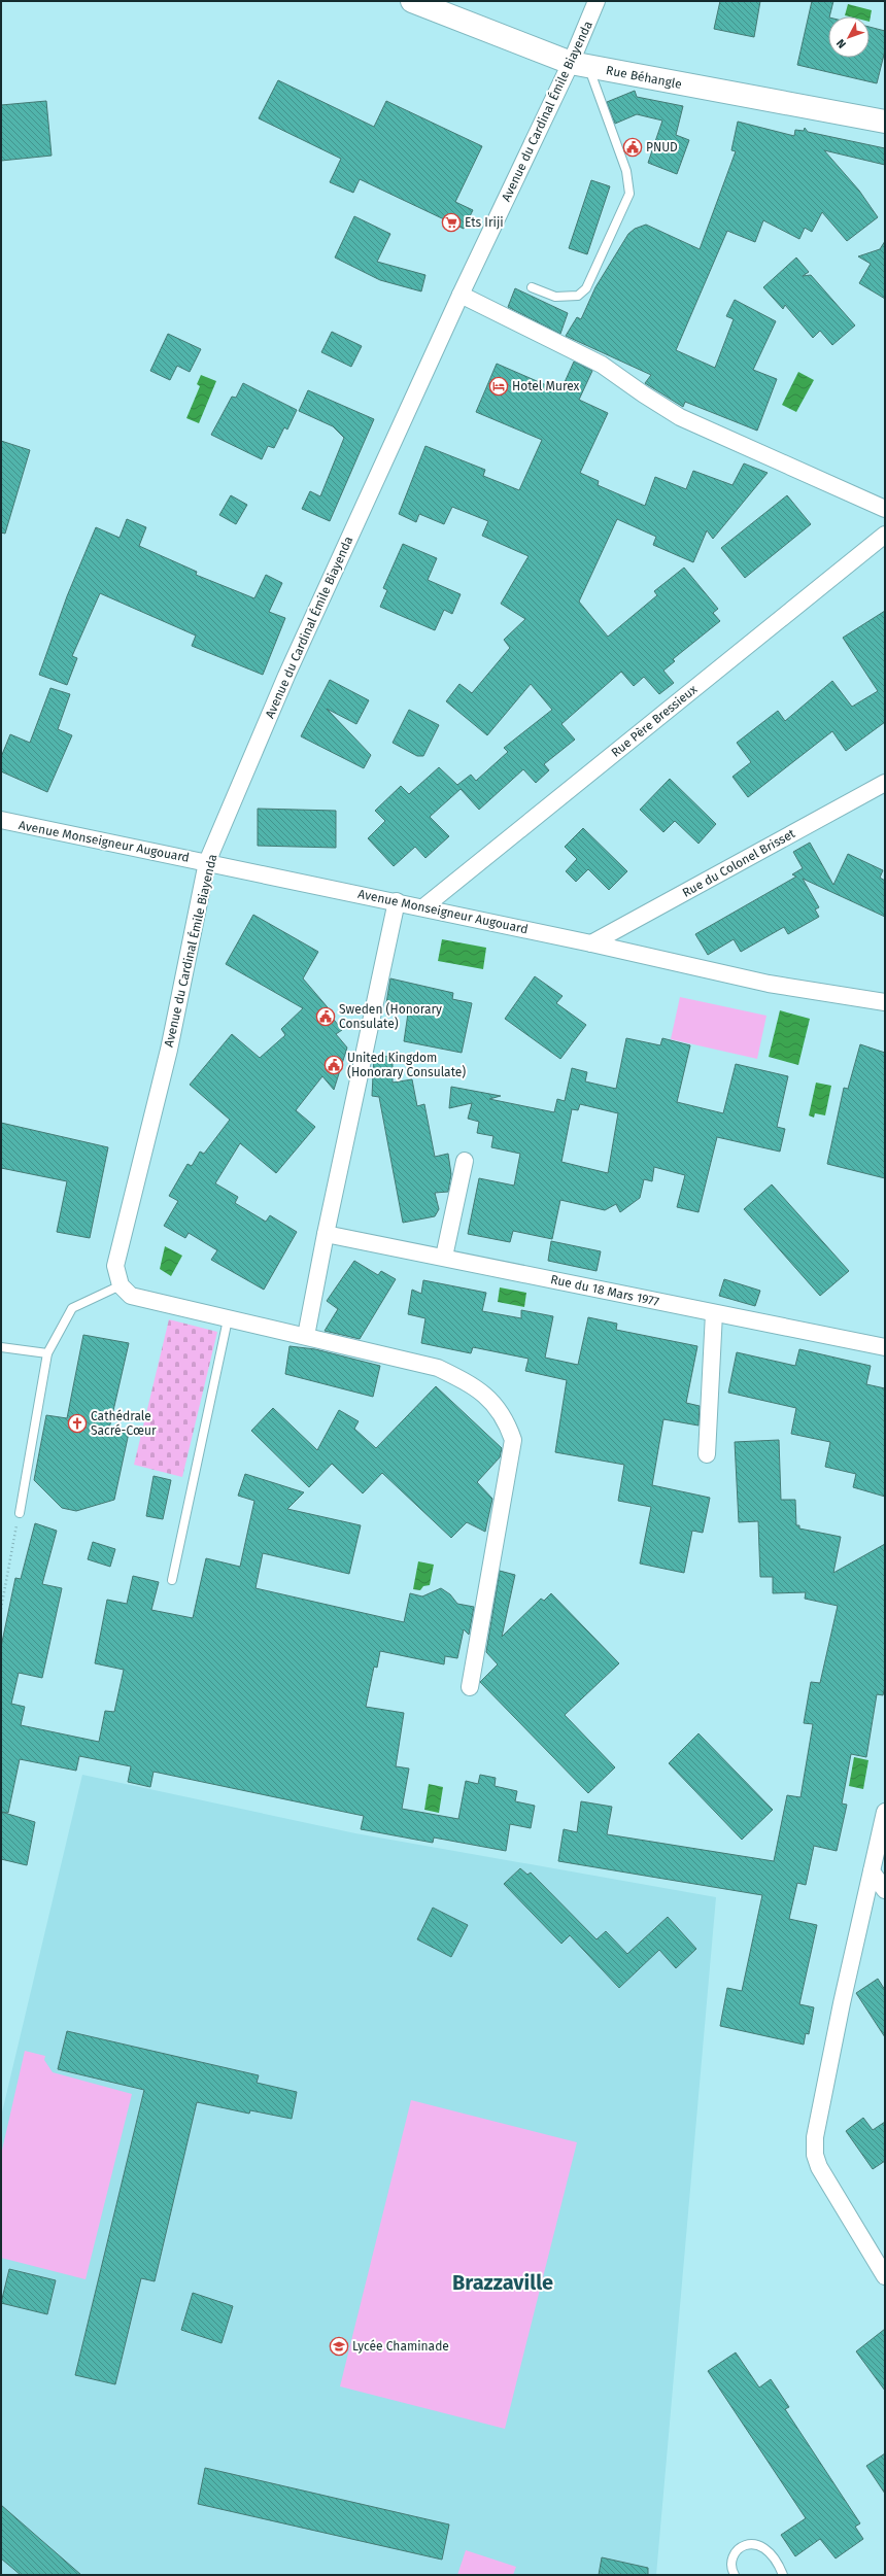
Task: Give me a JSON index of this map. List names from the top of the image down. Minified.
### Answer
{"streets":{"street":["Rue Béhangle","Avenue du Cardinal Émile Biayenda","Rue Père Bressieux","Avenue Monseigneur Augouard","Rue du Colonel Brisset","Rue du 18 Mars 1977"]},"crossings":[["Rue Béhangle","Avenue du Cardinal Émile Biayenda"],["Avenue du Cardinal Émile Biayenda","Avenue Monseigneur Augouard"],["Rue Père Bressieux","Avenue Monseigneur Augouard"],["Avenue Monseigneur Augouard","Rue du Colonel Brisset"]],"districts":["Brazzaville"],"places":{"public building":["PNUD","Sweden (Honorary Consulate)","United Kingdom (Honorary Consulate)"],"supermarket":["Ets Iriji"],"hotel":["Hotel Murex"],"church":["Cathédrale Sacré-Cœur"],"school or university":["Lycée Chaminade"]},"north":"bottom left"}
